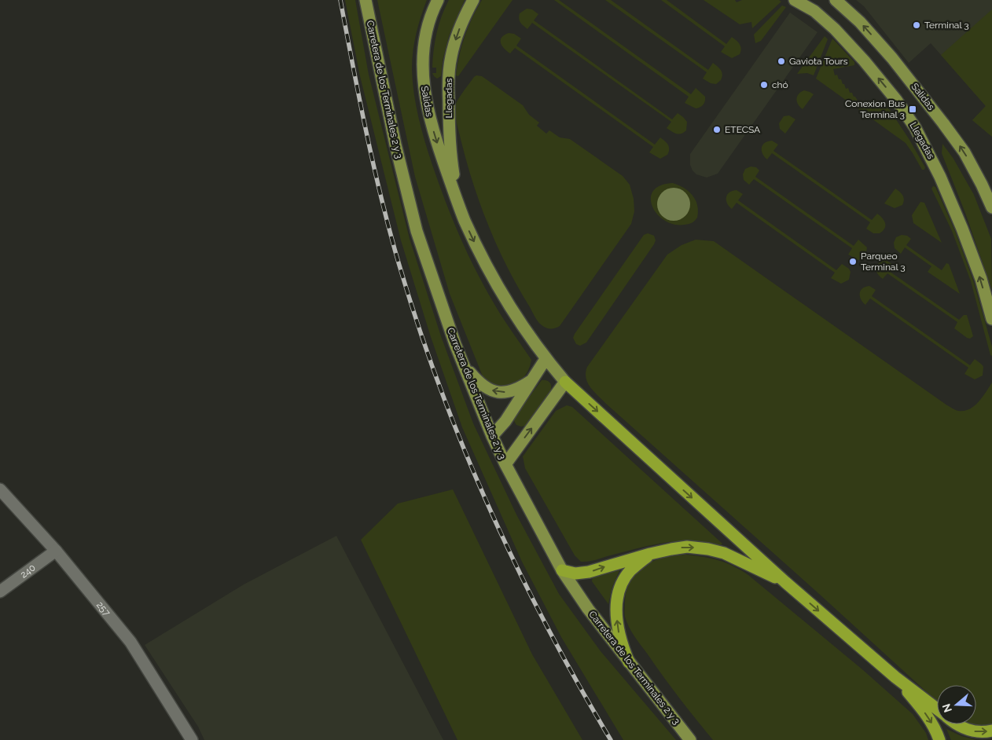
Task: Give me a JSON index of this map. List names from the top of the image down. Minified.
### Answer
{"streets":{"main road":["Carretera de los Terminales 2 y 3","Salidas","Llegadas"],"street":["240","257"]},"crossings":[["Salidas","Llegadas"],["240","257"]],"places":{"other":["Terminal 3","Gaviota Tours","chó","ETECSA","Parqueo Terminal 3"],"transit":["Conexion Bus Terminal 3"]},"north":"left"}
